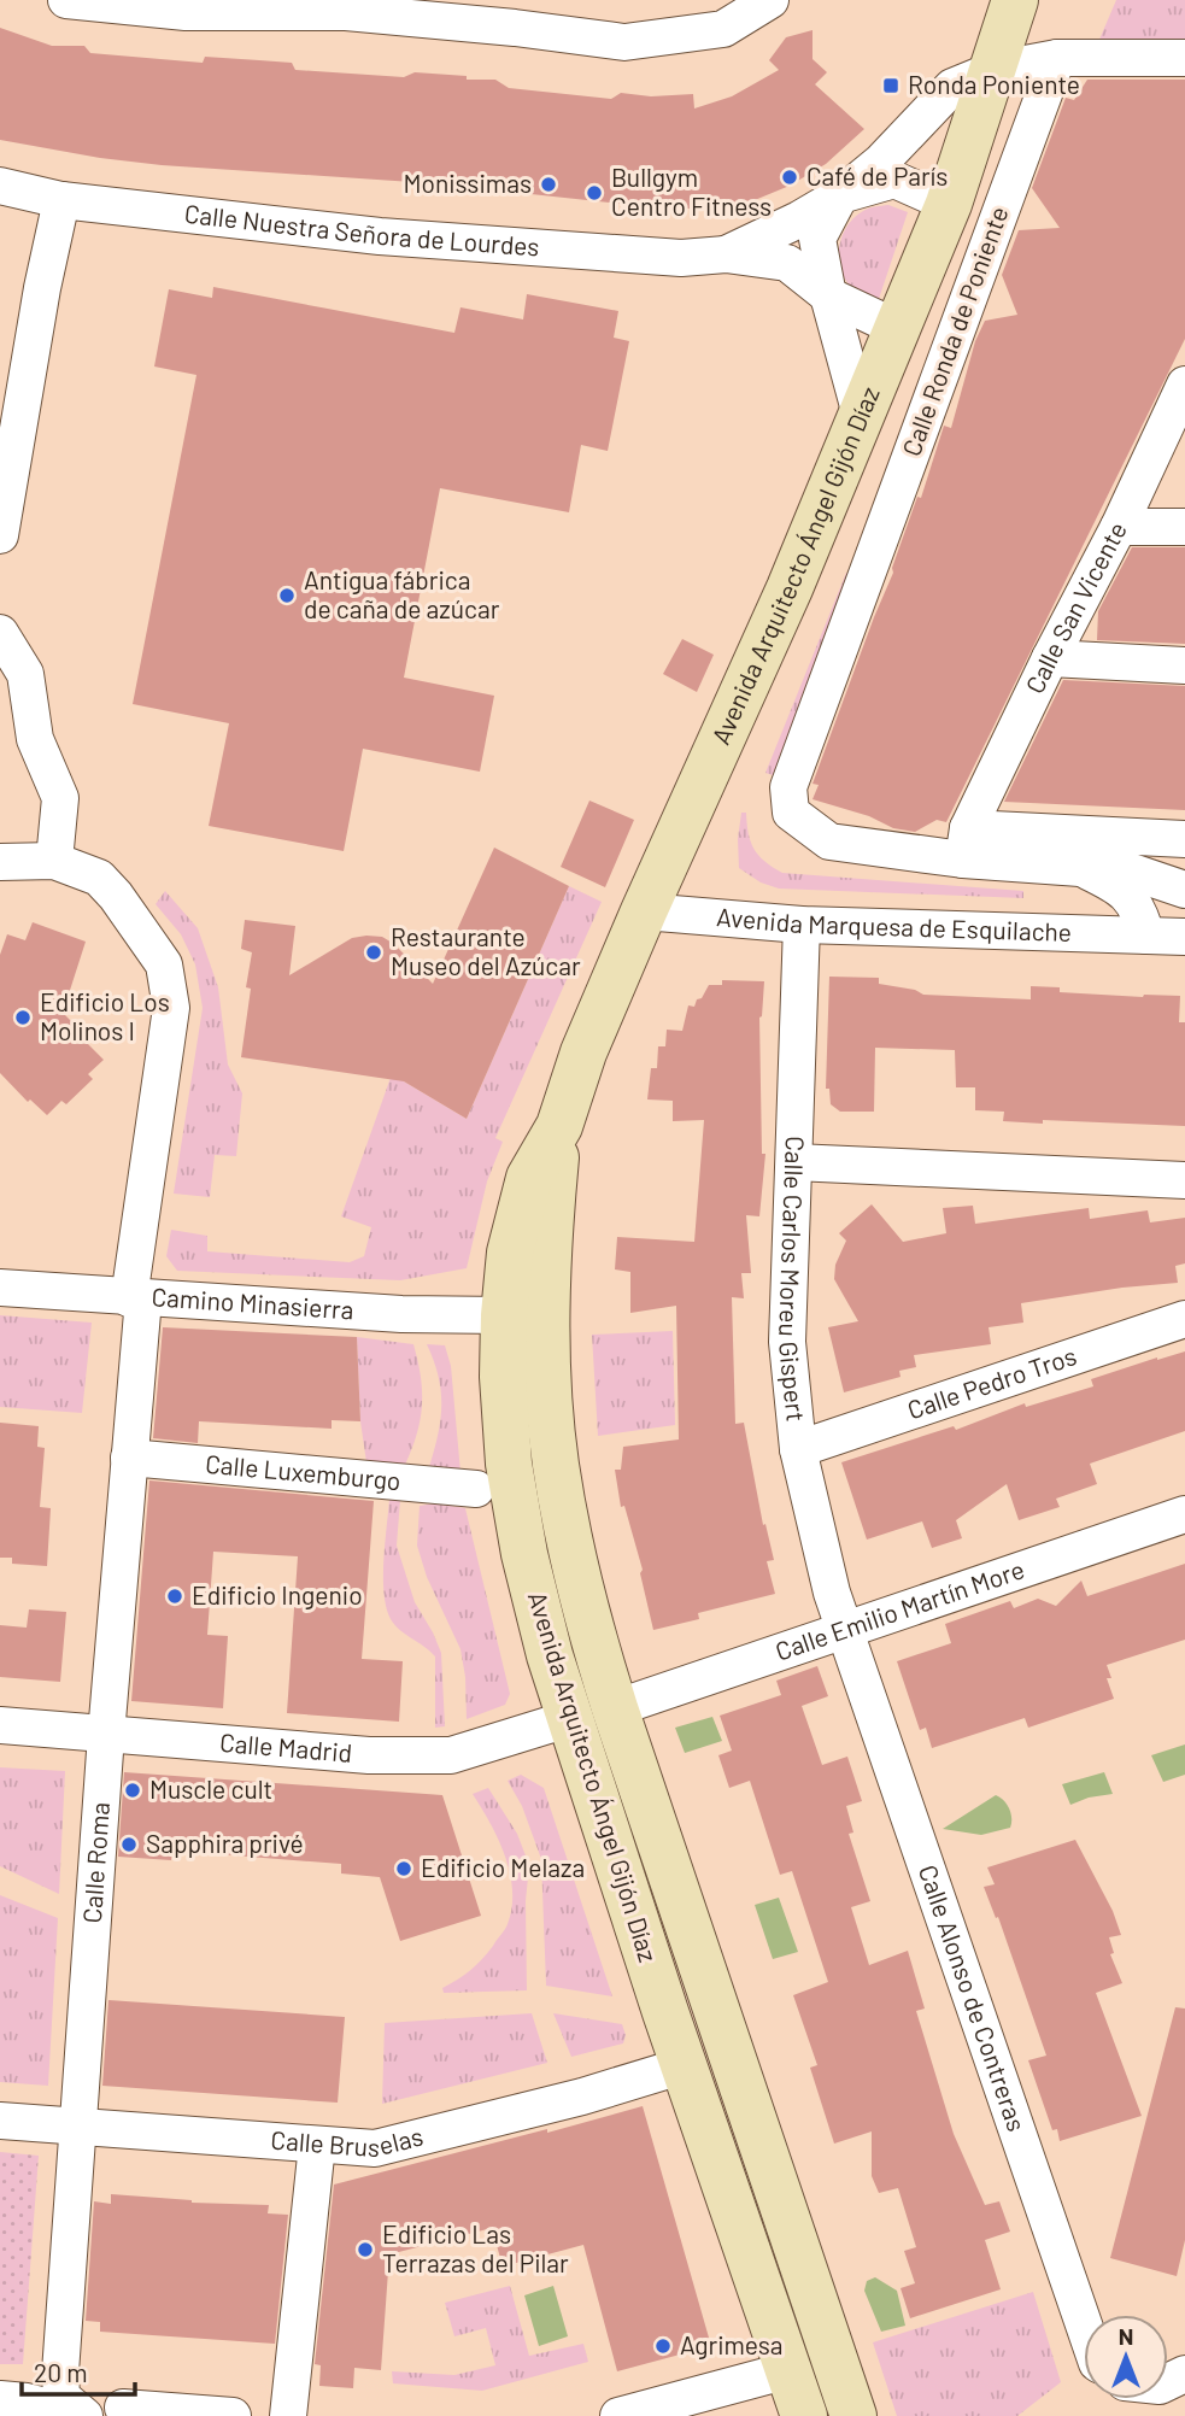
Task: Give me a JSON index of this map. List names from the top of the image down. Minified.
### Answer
{"streets":{"main road":["Avenida Arquitecto Ángel Gijón Díaz"],"street":["Calle Nuestra Señora de Lourdes","Calle Ronda de Poniente","Calle San Vicente","Avenida Marquesa de Esquilache","Calle Carlos Moreu Gispert","Camino Minasierra","Calle Pedro Tros","Calle Luxemburgo","Calle Emilio Martín More","Calle Madrid","Calle Roma","Calle Alonso de Contreras","Calle Bruselas"]},"crossings":[["Calle Nuestra Señora de Lourdes","Calle Ronda de Poniente"],["Calle Nuestra Señora de Lourdes","Avenida Arquitecto Ángel Gijón Díaz"],["Calle Ronda de Poniente","Calle San Vicente"],["Avenida Arquitecto Ángel Gijón Díaz","Avenida Marquesa de Esquilache"],["Avenida Arquitecto Ángel Gijón Díaz","Camino Minasierra"],["Avenida Arquitecto Ángel Gijón Díaz","Calle Emilio Martín More"],["Avenida Arquitecto Ángel Gijón Díaz","Calle Madrid"],["Avenida Arquitecto Ángel Gijón Díaz","Calle Bruselas"],["Avenida Marquesa de Esquilache","Calle Carlos Moreu Gispert"],["Calle Carlos Moreu Gispert","Calle Pedro Tros"],["Calle Carlos Moreu Gispert","Calle Emilio Martín More"],["Calle Carlos Moreu Gispert","Calle Alonso de Contreras"],["Camino Minasierra","Calle Roma"],["Calle Luxemburgo","Calle Roma"],["Calle Emilio Martín More","Calle Alonso de Contreras"],["Calle Madrid","Calle Roma"],["Calle Roma","Calle Bruselas"]],"places":{"transit":["Ronda Poniente"],"other":["Café de París","Monissimas","Bullgym Centro Fitness","Antigua fábrica de caña de azúcar","Restaurante Museo del Azúcar","Edificio Los Molinos I","Edificio Ingenio","Muscle cult","Sapphira privé","Edificio Melaza","Edificio Las Terrazas del Pilar","Agrimesa"]},"scale_bar":"20 m","north":"top"}
